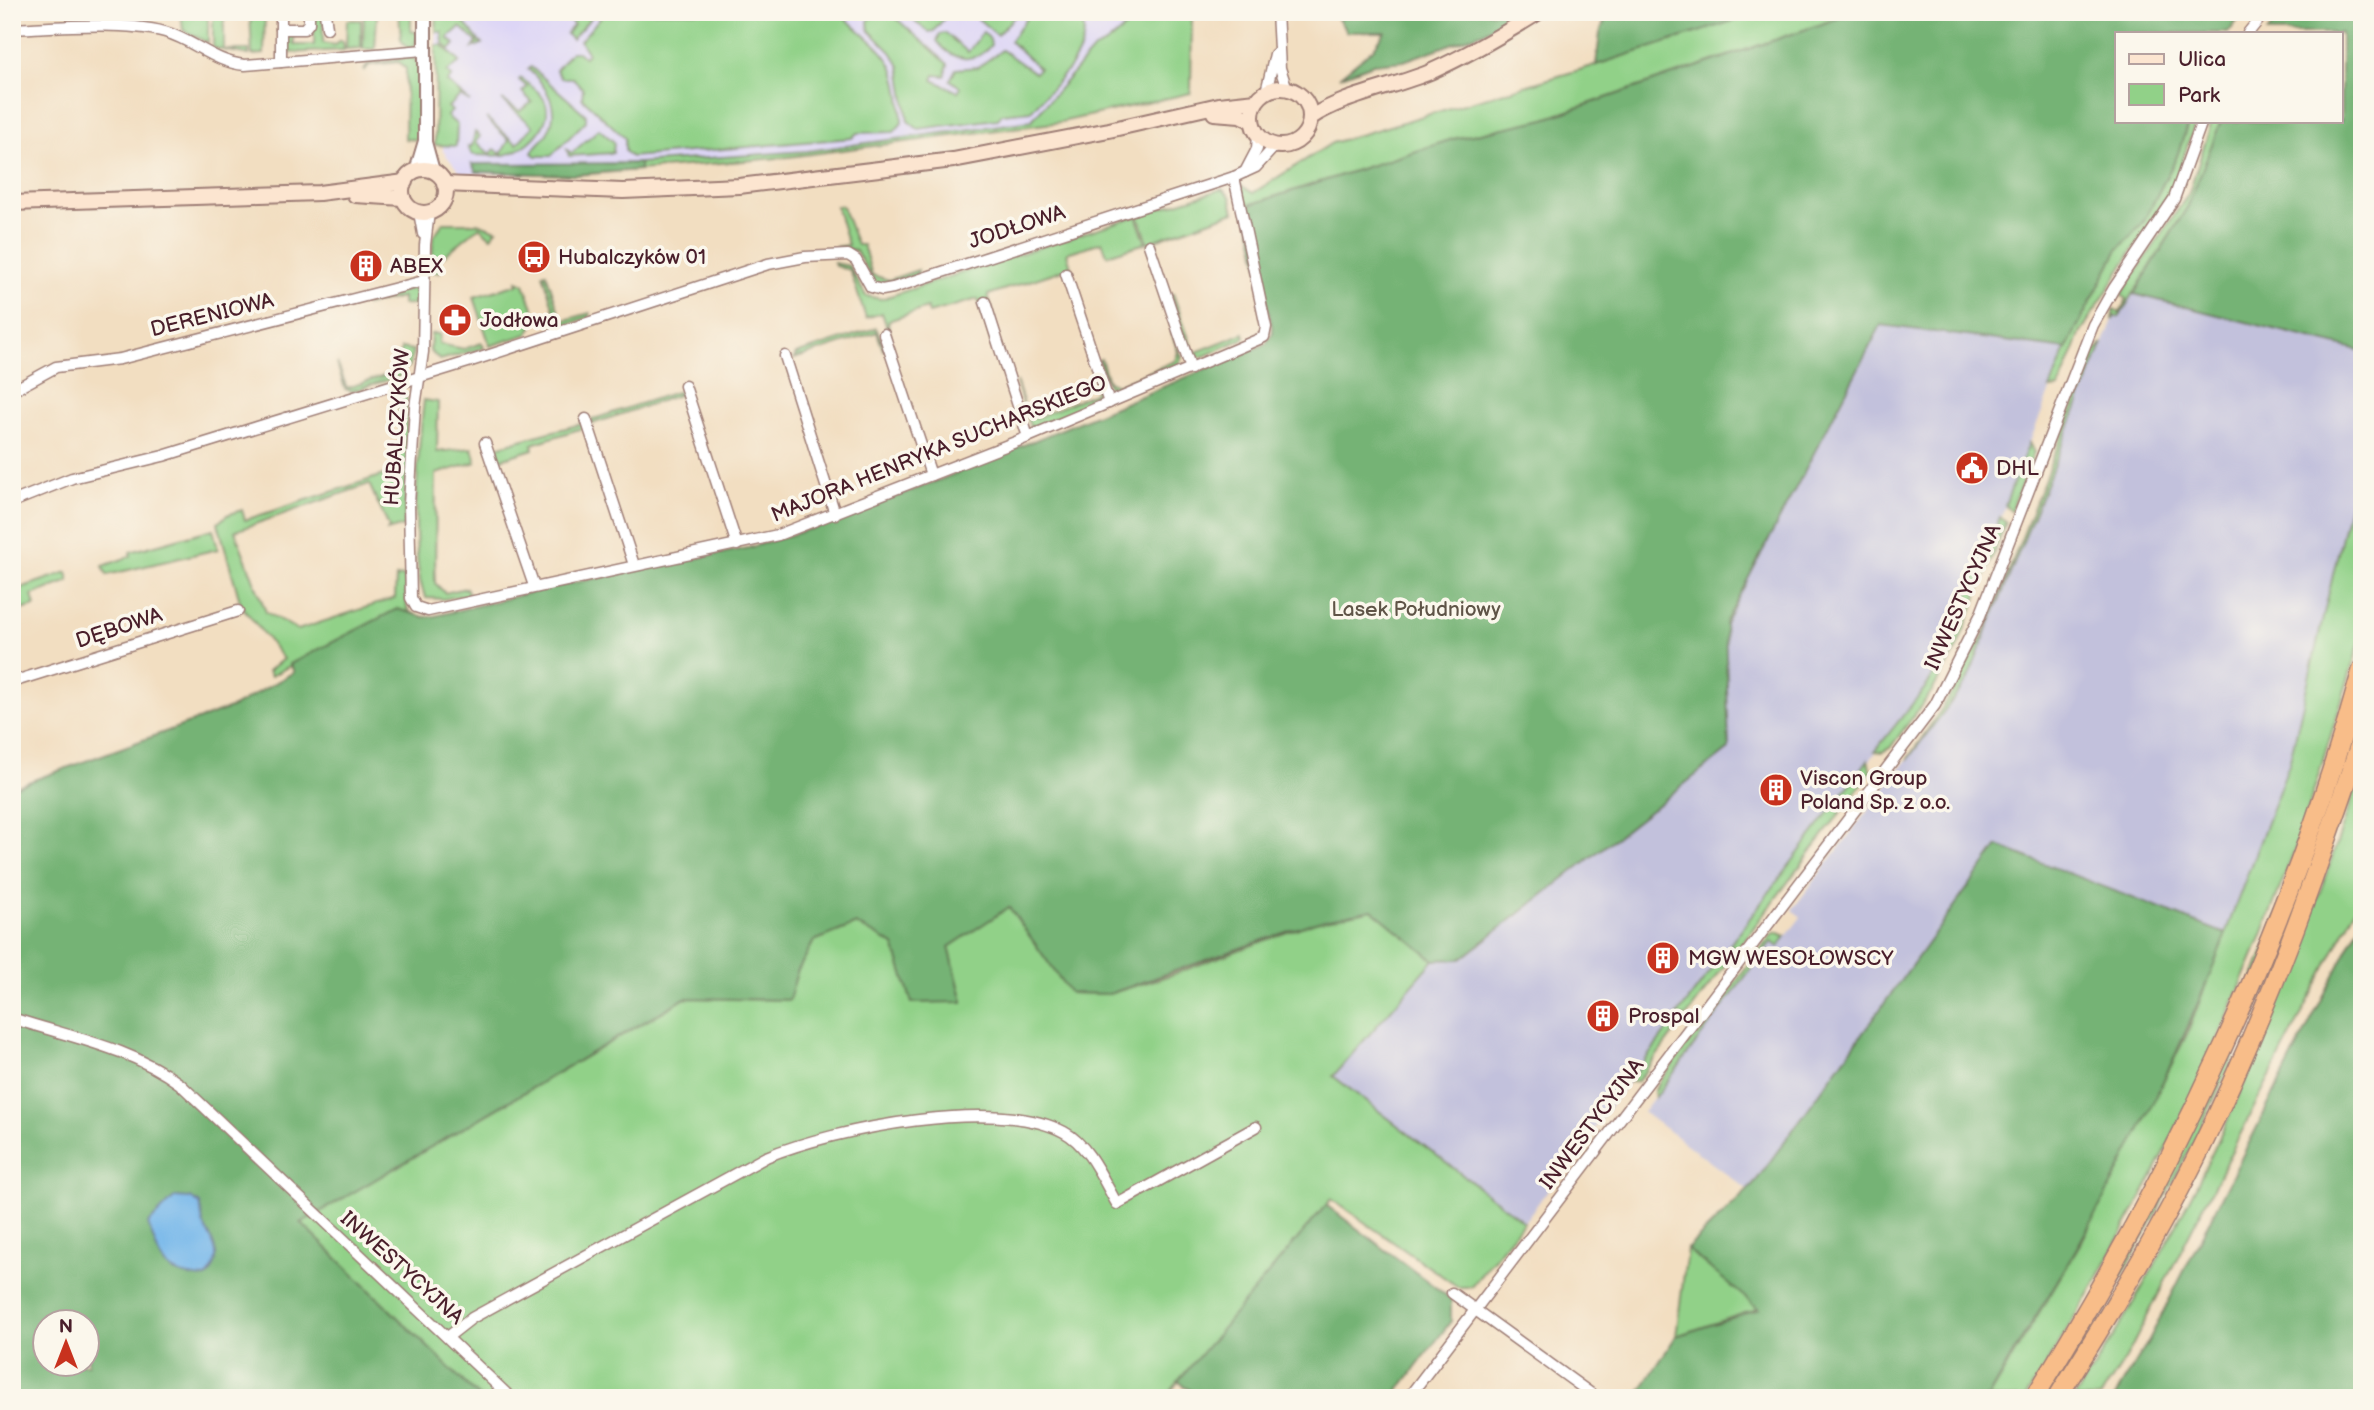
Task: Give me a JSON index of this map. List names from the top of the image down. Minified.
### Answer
{"streets":{"street":["JODŁOWA","DERENIOWA","HUBALCZYKÓW","MAJORA HENRYKA SUCHARSKIEGO","INWESTYCYJNA","DĘBOWA"]},"crossings":[["JODŁOWA","HUBALCZYKÓW"],["JODŁOWA","MAJORA HENRYKA SUCHARSKIEGO"],["DERENIOWA","HUBALCZYKÓW"],["HUBALCZYKÓW","MAJORA HENRYKA SUCHARSKIEGO"]],"parks":["Lasek Południowy"],"places":{"bus stop":["Hubalczyków 01"],"building":["ABEX","Viscon Group Poland Sp. z o.o.","MGW WESOŁOWSCY","Prospal"],"pharmacy":["Jodłowa"],"public building":["DHL"]},"legend":["Ulica","Park"],"north":"top"}
